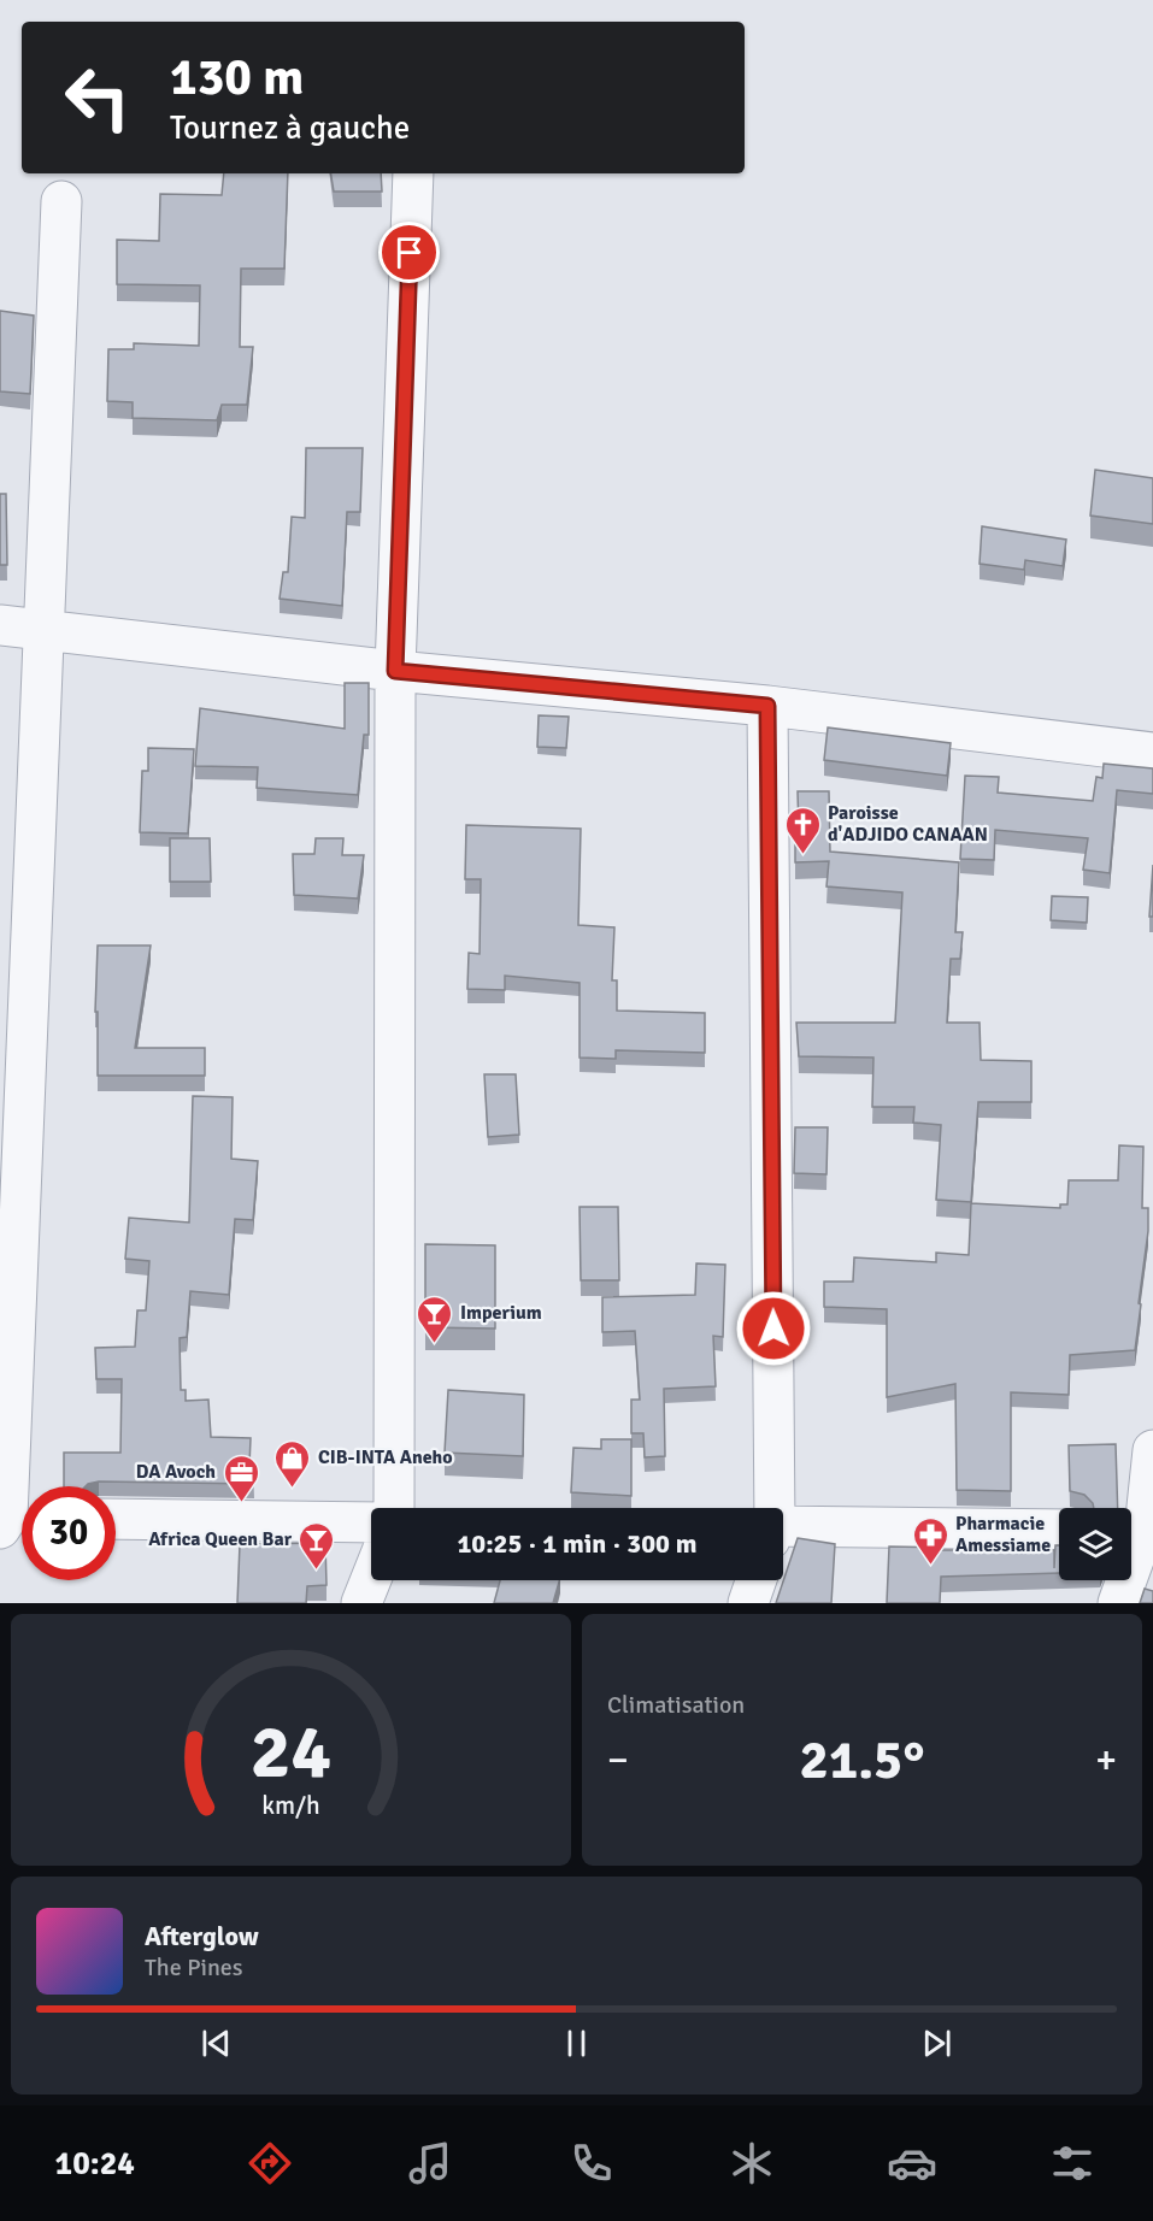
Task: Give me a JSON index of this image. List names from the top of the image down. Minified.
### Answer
{"places":{"church":["Paroisse d'ADJIDO CANAAN"],"bar":["Imperium","Africa Queen Bar"],"shop":["CIB-INTA Aneho"],"office":["DA Avoch"],"pharmacy":["Pharmacie Amessiame"]},"page":{"turn":["130 m","Tournez à gauche"],"limit":"30","trip":"10:25 · 1 min · 300 m","tile":"Climatisation","heat":["−","21.5°","+"],"song":["Afterglow","The Pines"],"tabs":"10:24","gauge":["24","km/h"]}}
